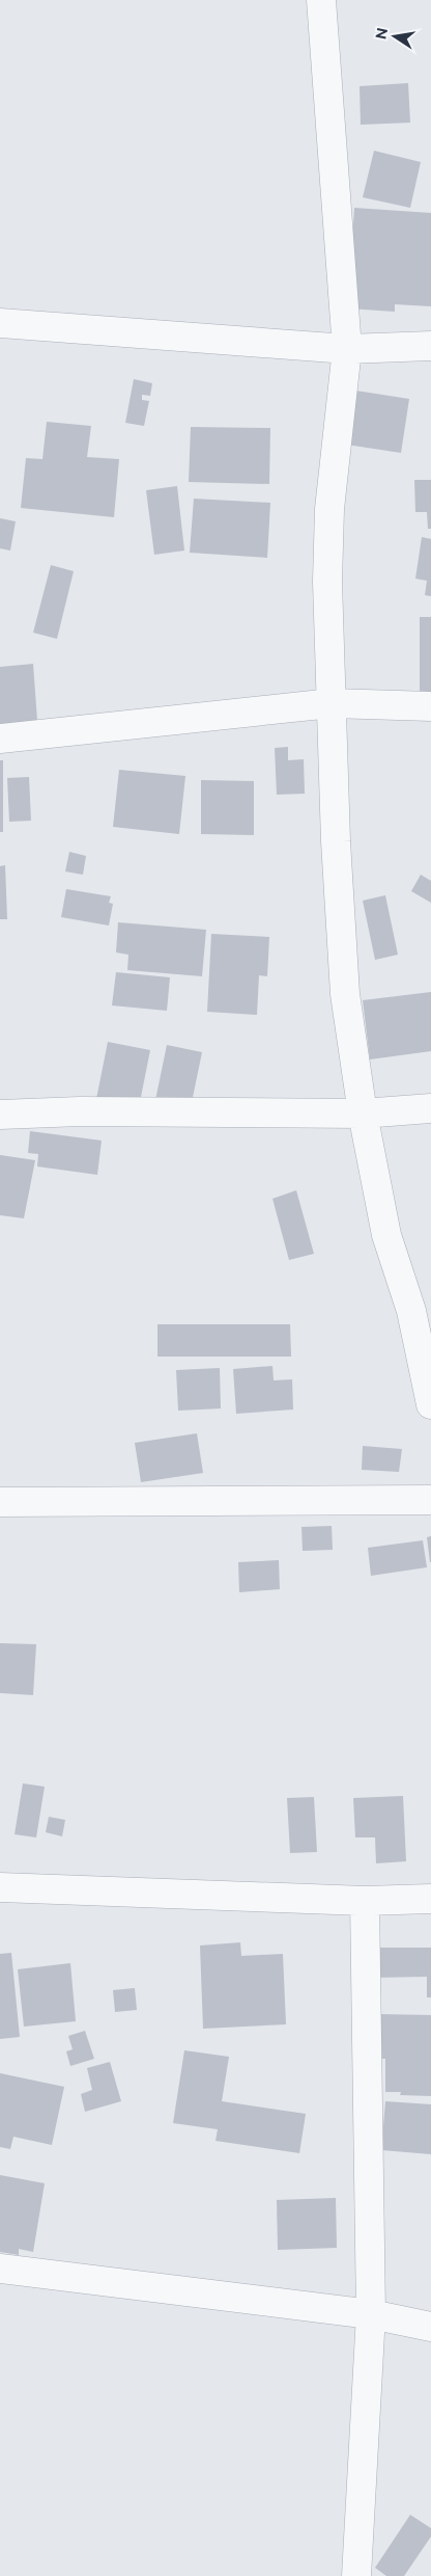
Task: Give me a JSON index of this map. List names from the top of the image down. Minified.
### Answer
{"north":"left"}
